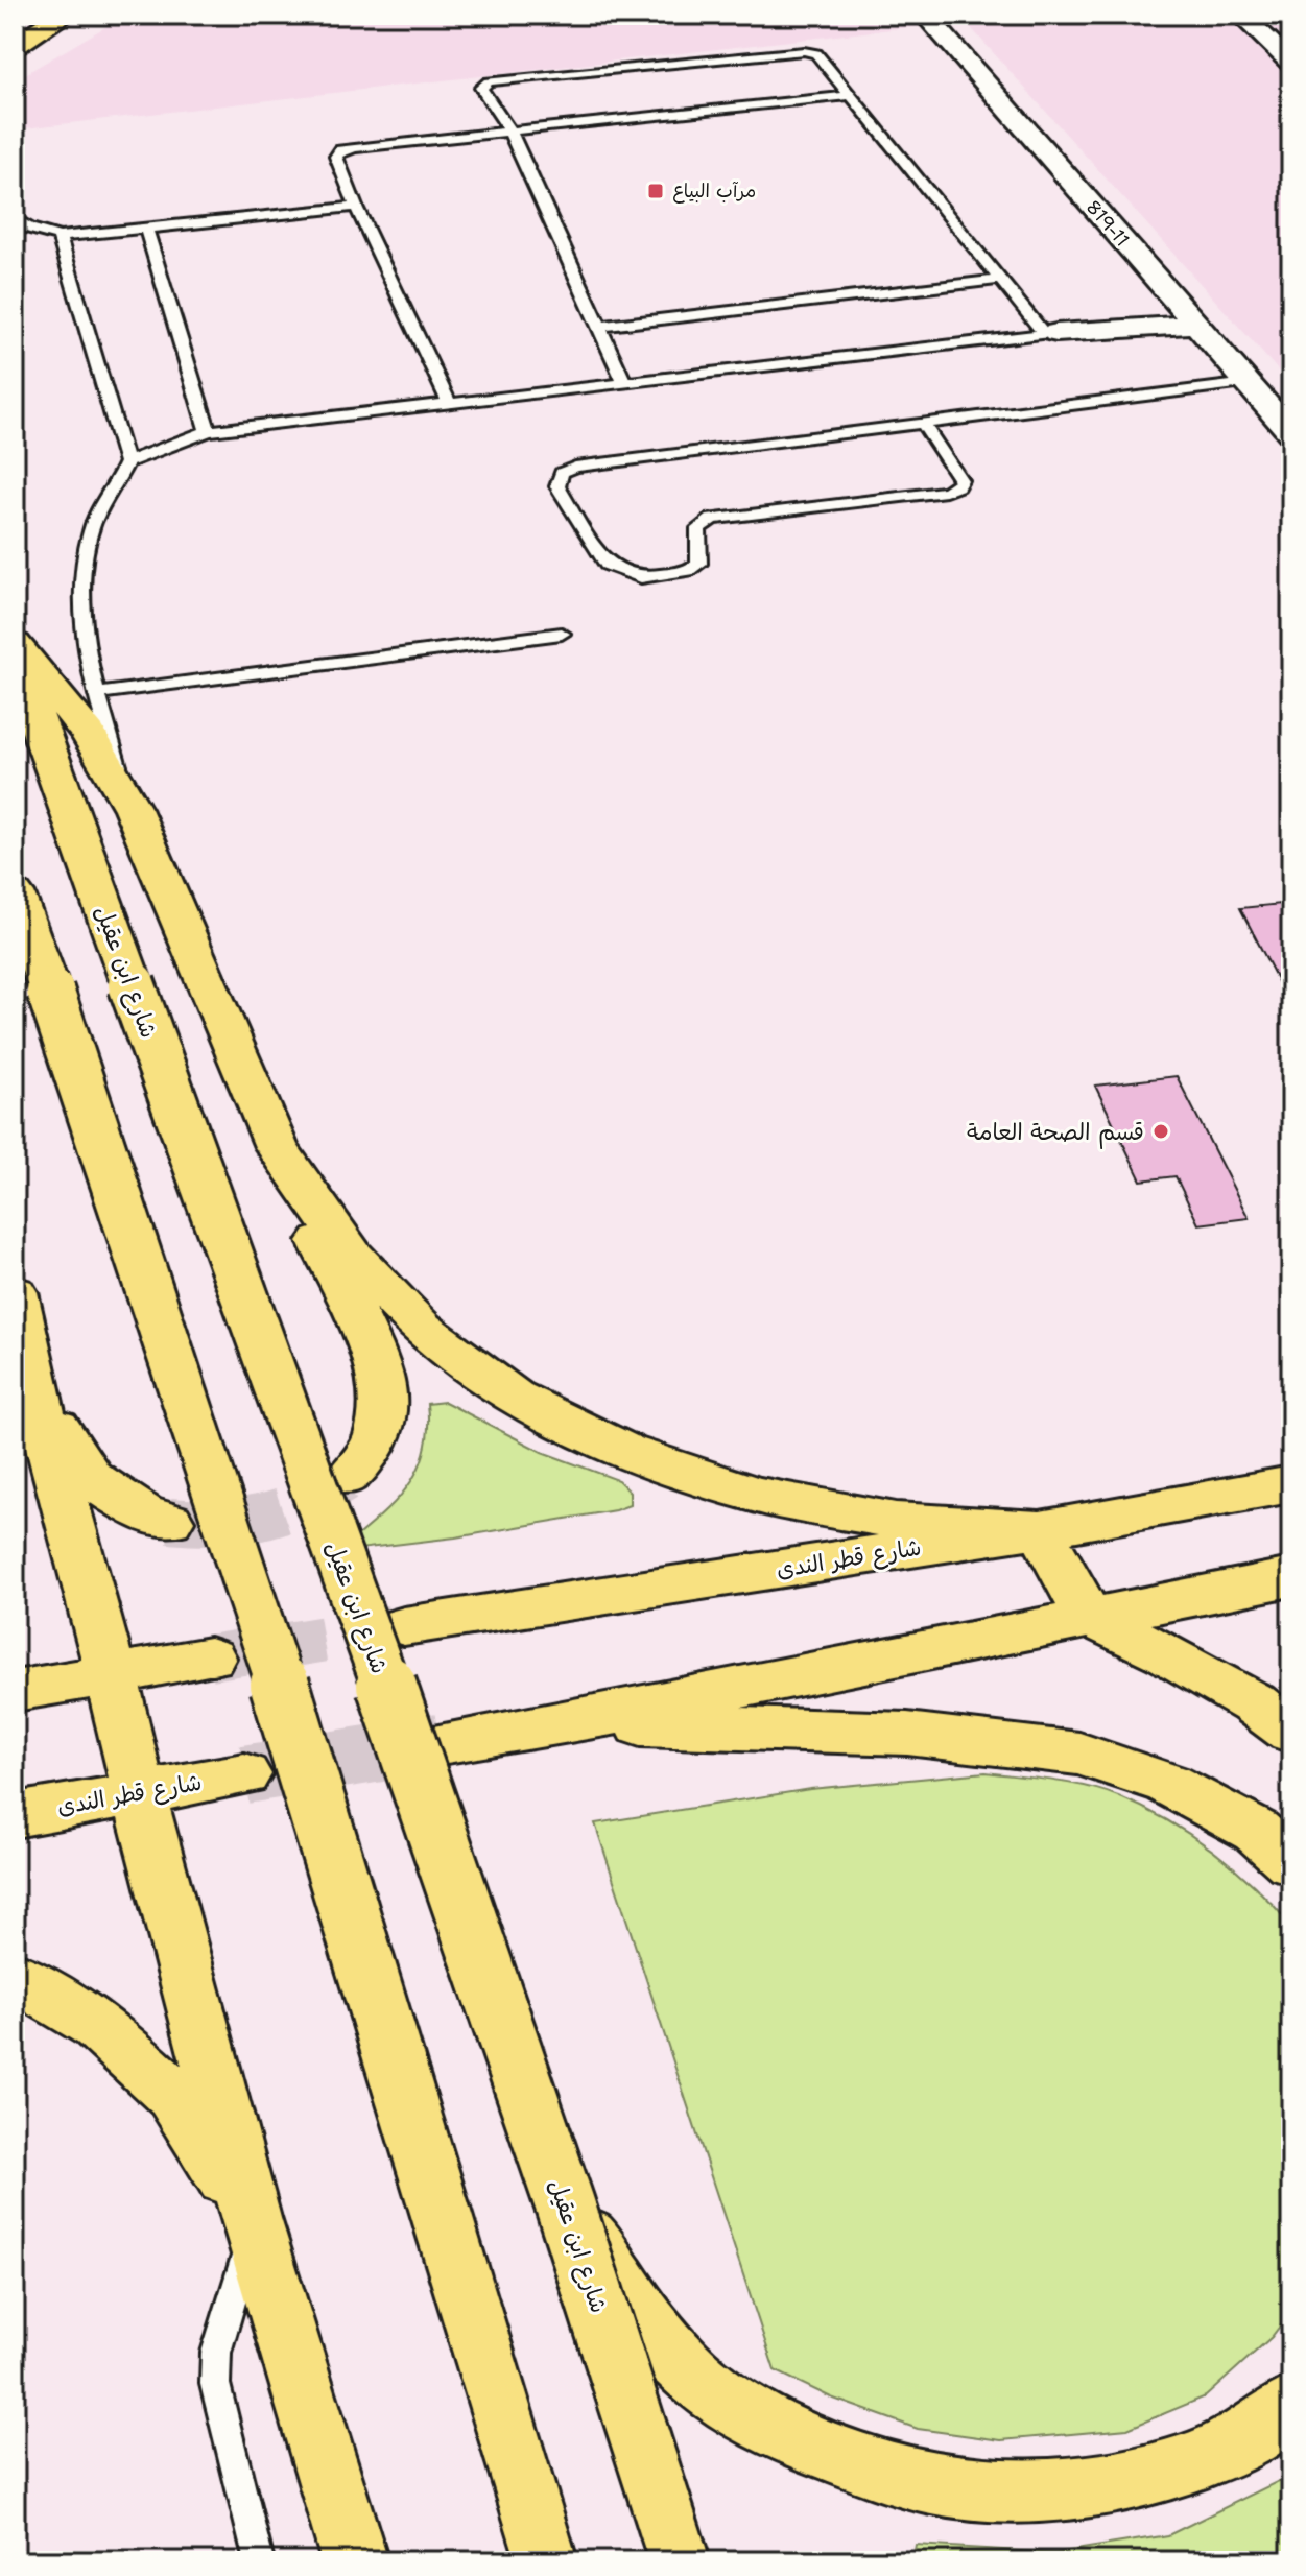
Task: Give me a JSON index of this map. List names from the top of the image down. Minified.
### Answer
{"streets":{"main road":["شارع ابن عقيل","شارع قطر الندى"],"street":["819-11"]},"places":{"transit":["مرآب البياع"],"other":["قسم الصحة العامة"]}}
